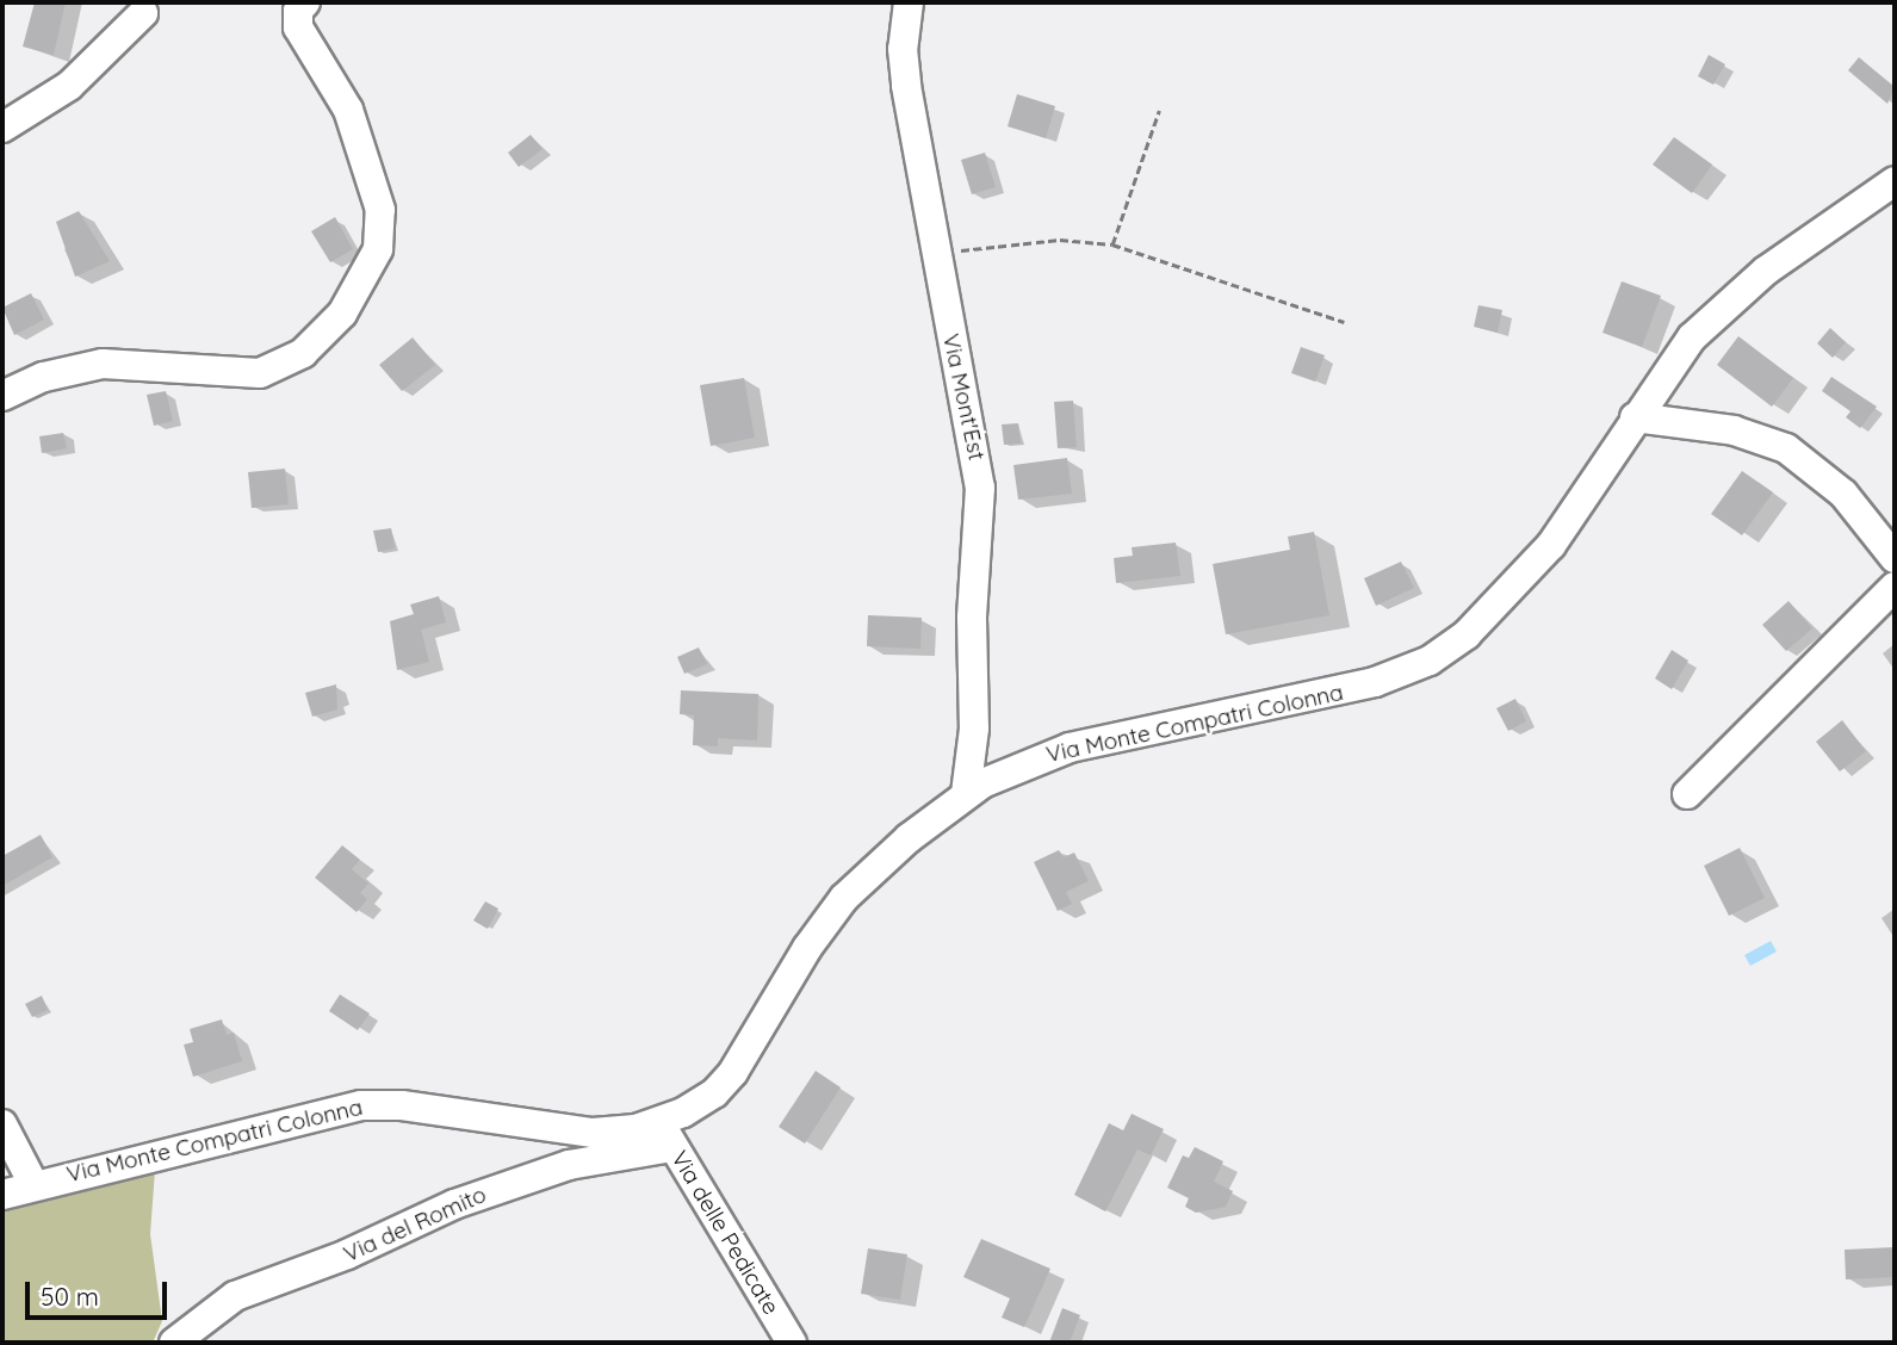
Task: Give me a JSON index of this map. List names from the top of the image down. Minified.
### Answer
{"streets":{"street":["Via Mont'Est","Via Monte Compatri Colonna","Via del Romito","Via delle Pedicate"]},"crossings":[["Via Mont'Est","Via Monte Compatri Colonna"],["Via Monte Compatri Colonna","Via del Romito"],["Via Monte Compatri Colonna","Via delle Pedicate"],["Via del Romito","Via delle Pedicate"]],"scale_bar":"50 m"}
